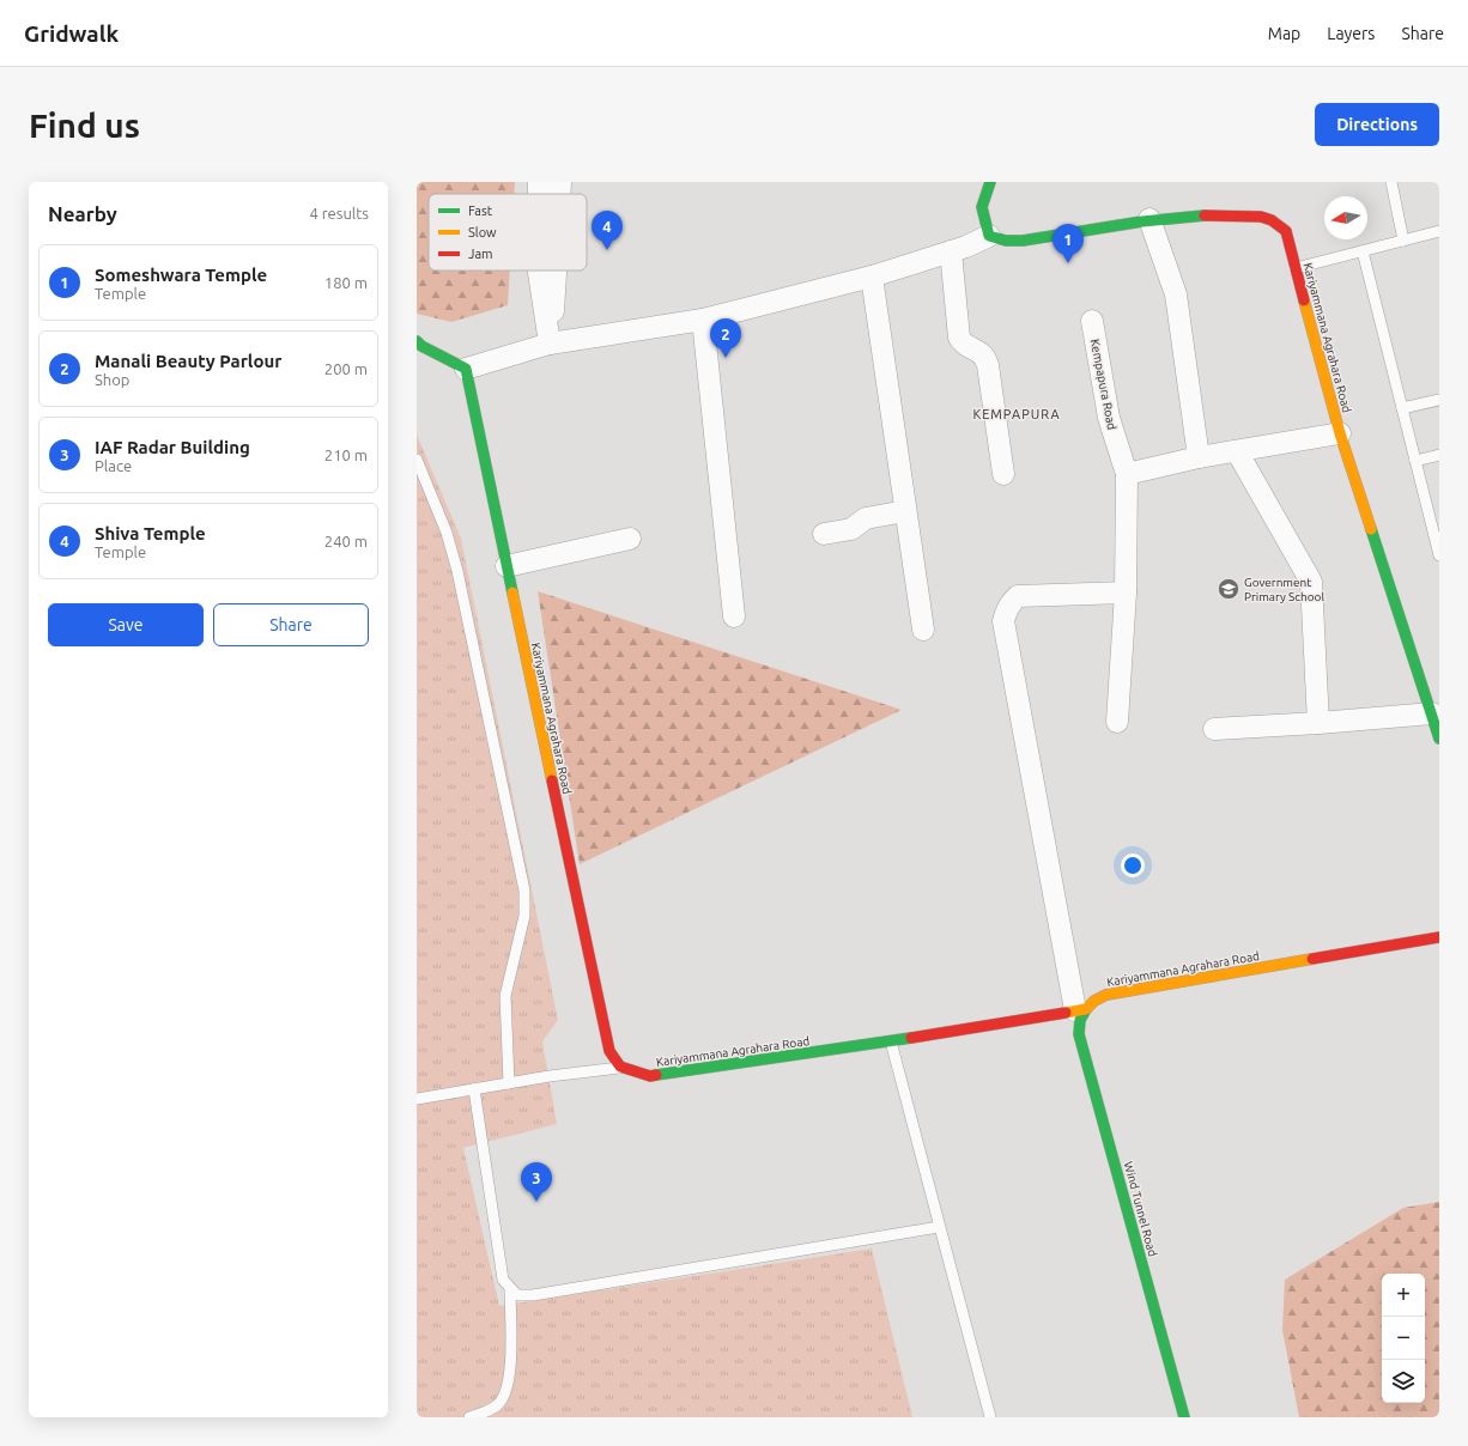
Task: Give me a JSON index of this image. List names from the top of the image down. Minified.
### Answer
{"streets":{"street":["Kariyammana Agrahara Road","Kempapura Road","Wind Tunnel Road"]},"crossings":[["Kariyammana Agrahara Road","Wind Tunnel Road"]],"districts":["KEMPAPURA"],"places":{"school or university":["Government Primary School"]},"legend":["Fast","Slow","Jam"],"north":"left","page":{"header":"Gridwalk","nav":["Map","Layers","Share"],"buttons":["Directions",["Save","Share"]],"title":"Find us","heading":["Nearby","4 results"],"pins":["4","1","2","3"],"list":[{"mark":"1","name":"Someshwara Temple","note":"Temple","value":"180 m"},{"mark":"2","name":"Manali Beauty Parlour","note":"Shop","value":"200 m"},{"mark":"3","name":"IAF Radar Building","note":"Place","value":"210 m"},{"mark":"4","name":"Shiva Temple","note":"Temple","value":"240 m"}],"map_buttons":["+","−"]}}
